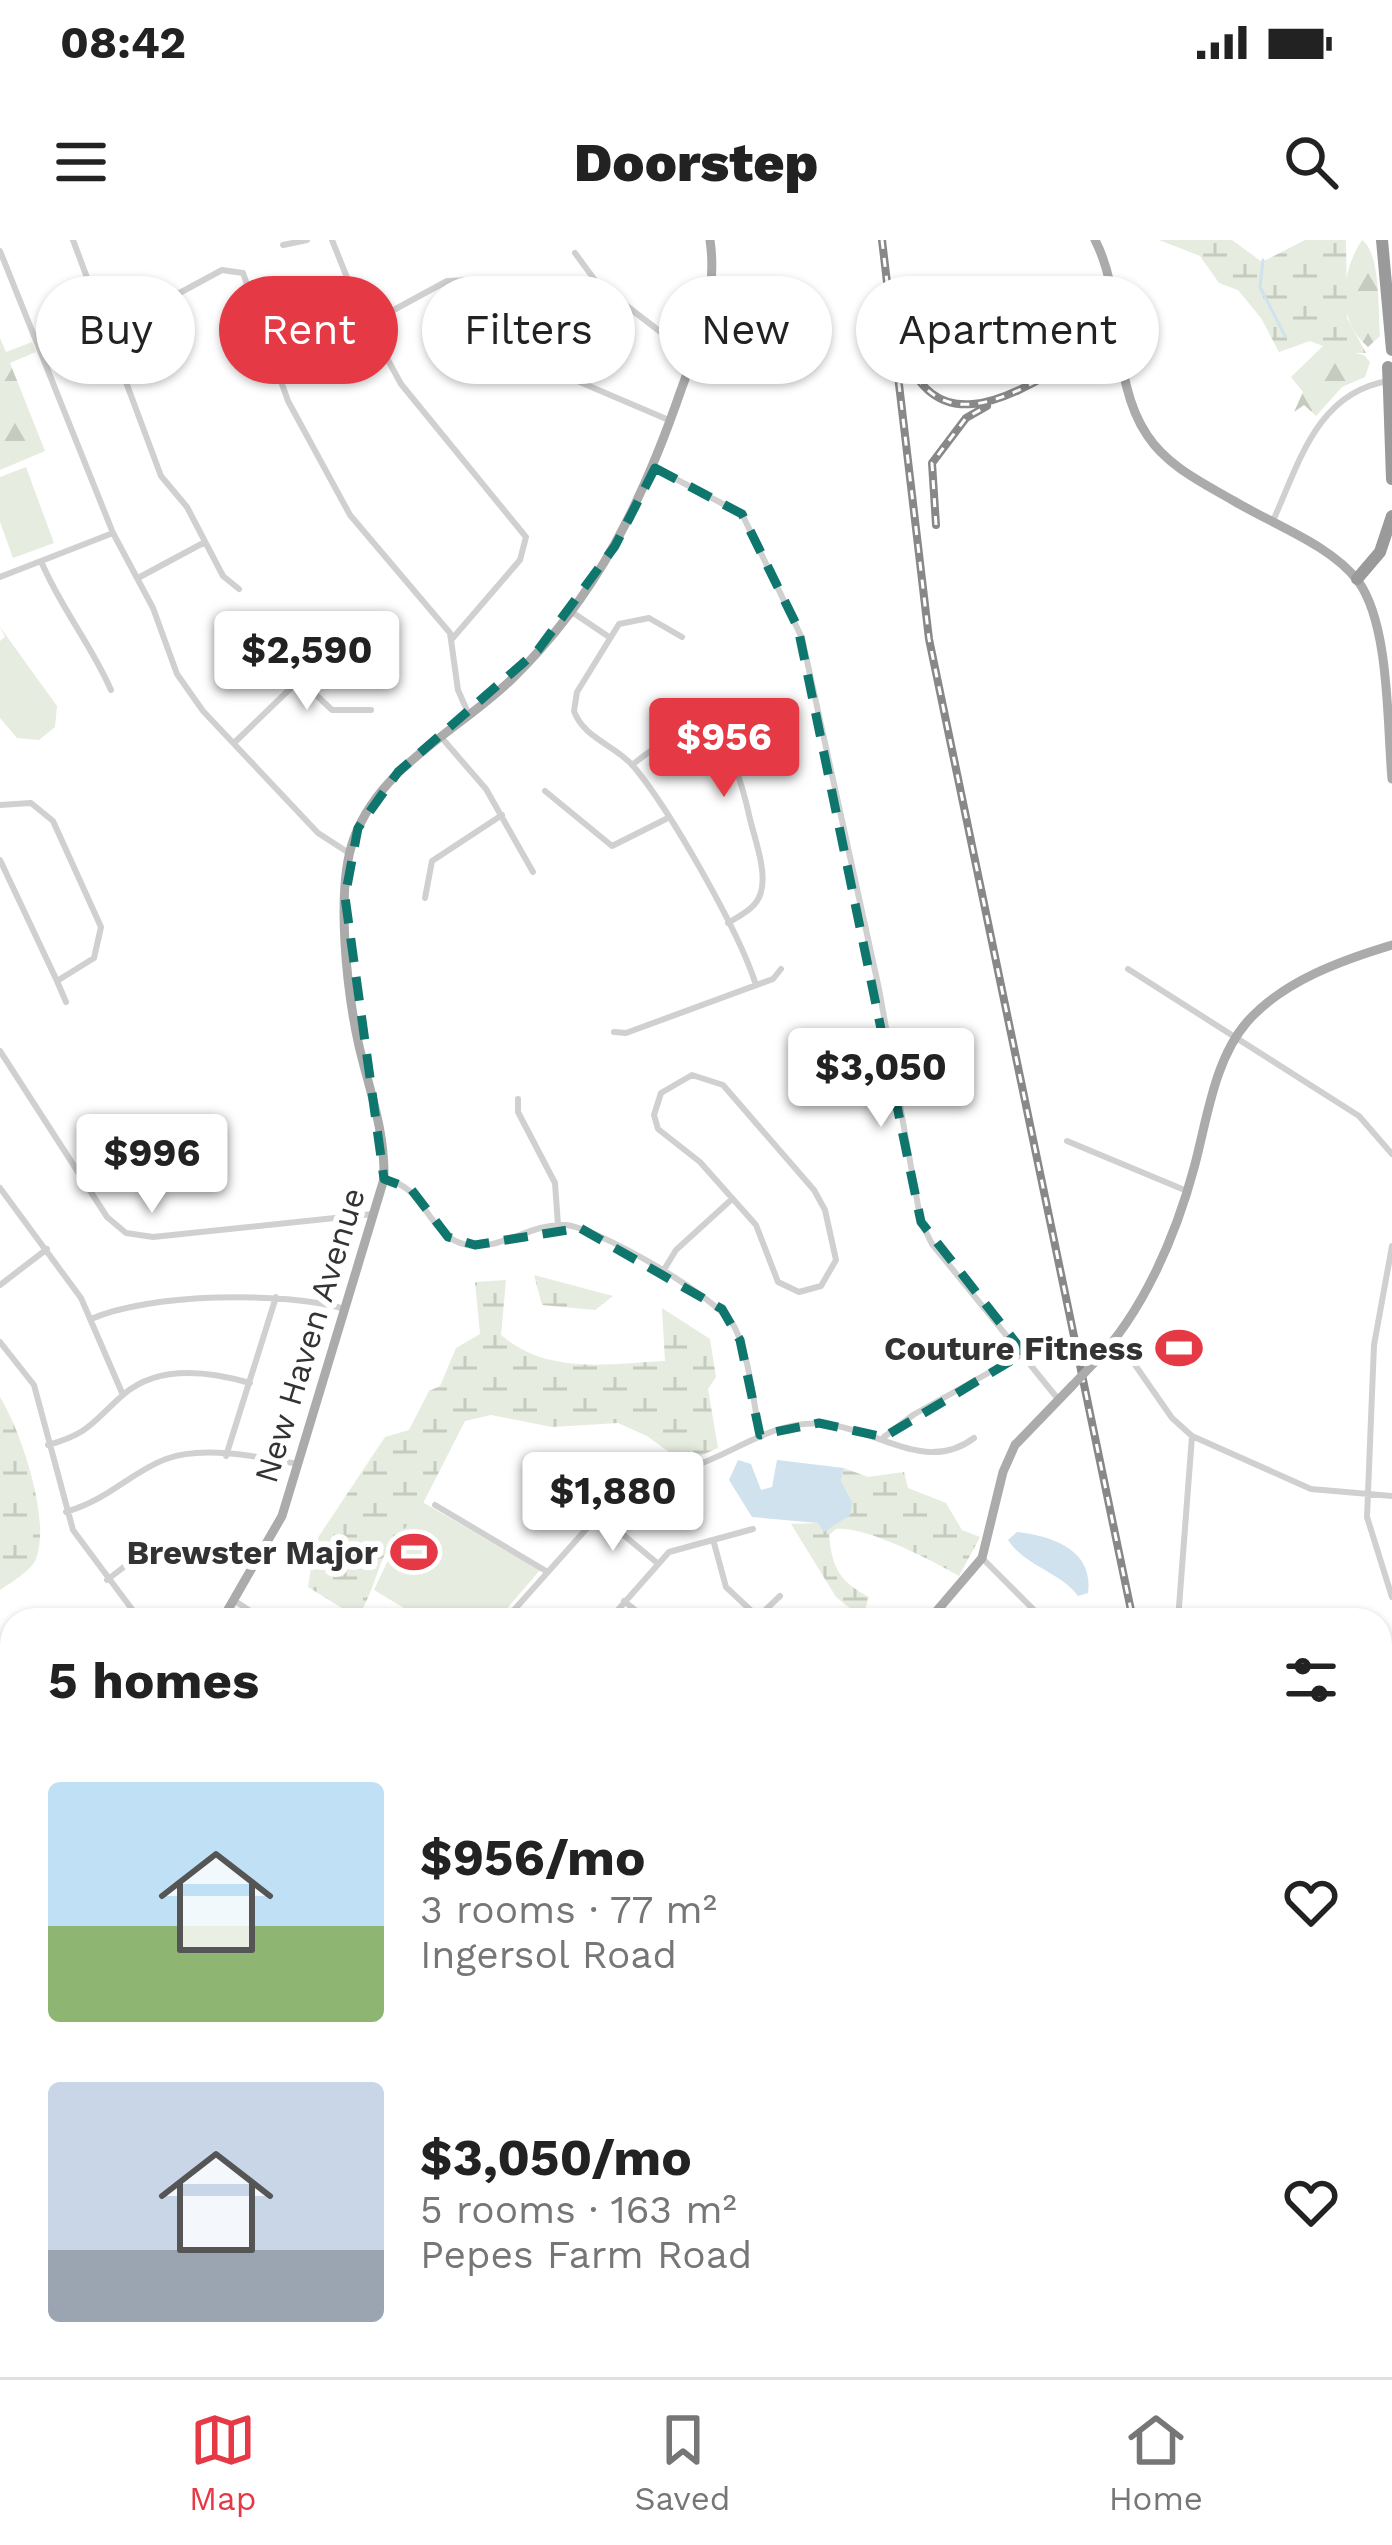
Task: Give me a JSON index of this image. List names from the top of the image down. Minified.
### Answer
{"streets":{"main road":["New Haven Avenue"]},"places":{"sports":["Couture Fitness","Brewster Major"]},"page":{"status":"08:42","header":"Doorstep","chip":["Buy","Rent","Filters","New","Apartment"],"price":["$2,590","$956","$3,050","$996","$1,880"],"heading":"5 homes","list":[{"name":"$956/mo","note":"3 rooms · 77 m² · Ingersol Road"},{"name":"$3,050/mo","note":"5 rooms · 163 m² · Pepes Farm Road"}],"tabs":["Map","Saved","Home"]}}
